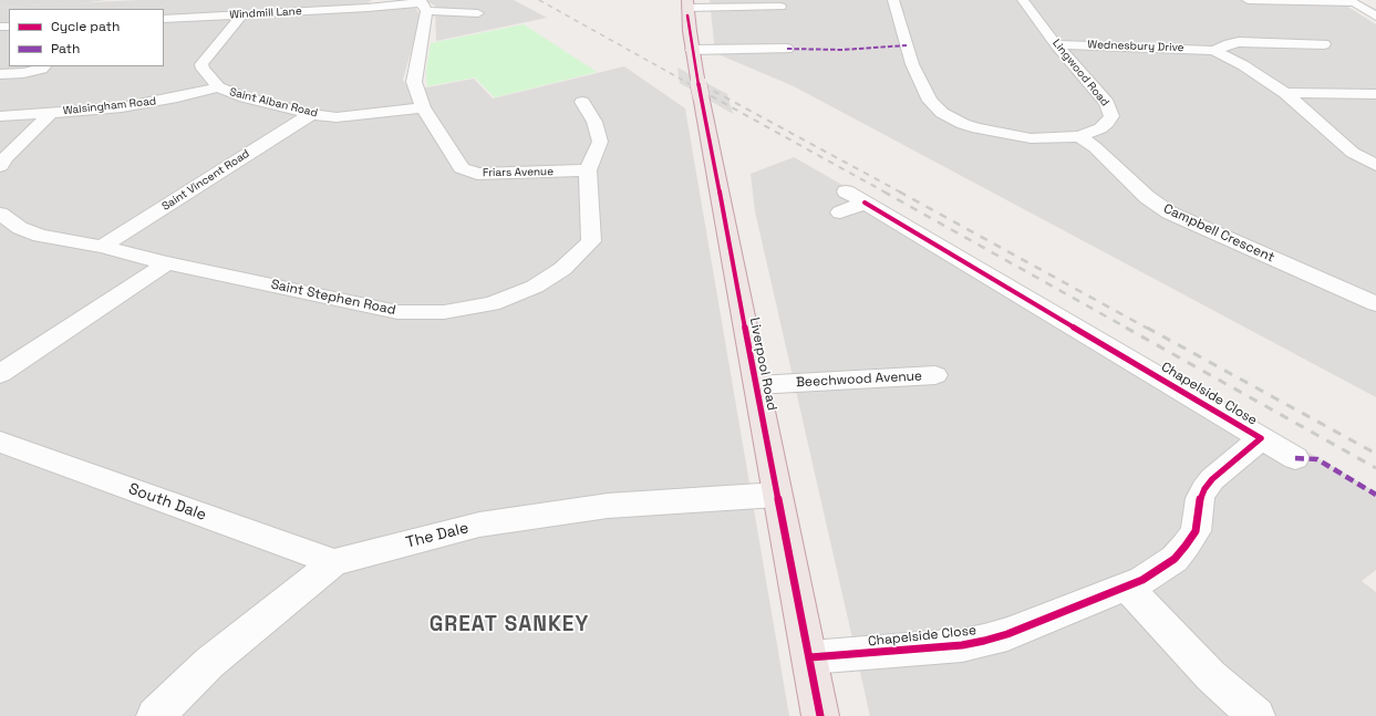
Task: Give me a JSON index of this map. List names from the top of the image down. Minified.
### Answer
{"streets":{"highway":["Liverpool Road"],"street":["Windmill Lane","Wednesbury Drive","Lingwood Road","Saint Alban Road","Walsingham Road","Friars Avenue","Saint Vincent Road","Campbell Crescent","Saint Stephen Road","Beechwood Avenue","Chapelside Close","South Dale","The Dale"]},"crossings":[["Windmill Lane","Saint Alban Road"],["Windmill Lane","Friars Avenue"],["Wednesbury Drive","Lingwood Road"],["Lingwood Road","Campbell Crescent"],["Saint Alban Road","Walsingham Road"],["Saint Alban Road","Friars Avenue"],["Saint Alban Road","Saint Vincent Road"],["Friars Avenue","Saint Stephen Road"],["Saint Vincent Road","Saint Stephen Road"],["Liverpool Road","Beechwood Avenue"],["Liverpool Road","Chapelside Close"],["Liverpool Road","The Dale"],["South Dale","The Dale"]],"districts":["GREAT SANKEY"],"legend":["Cycle path","Path"]}
